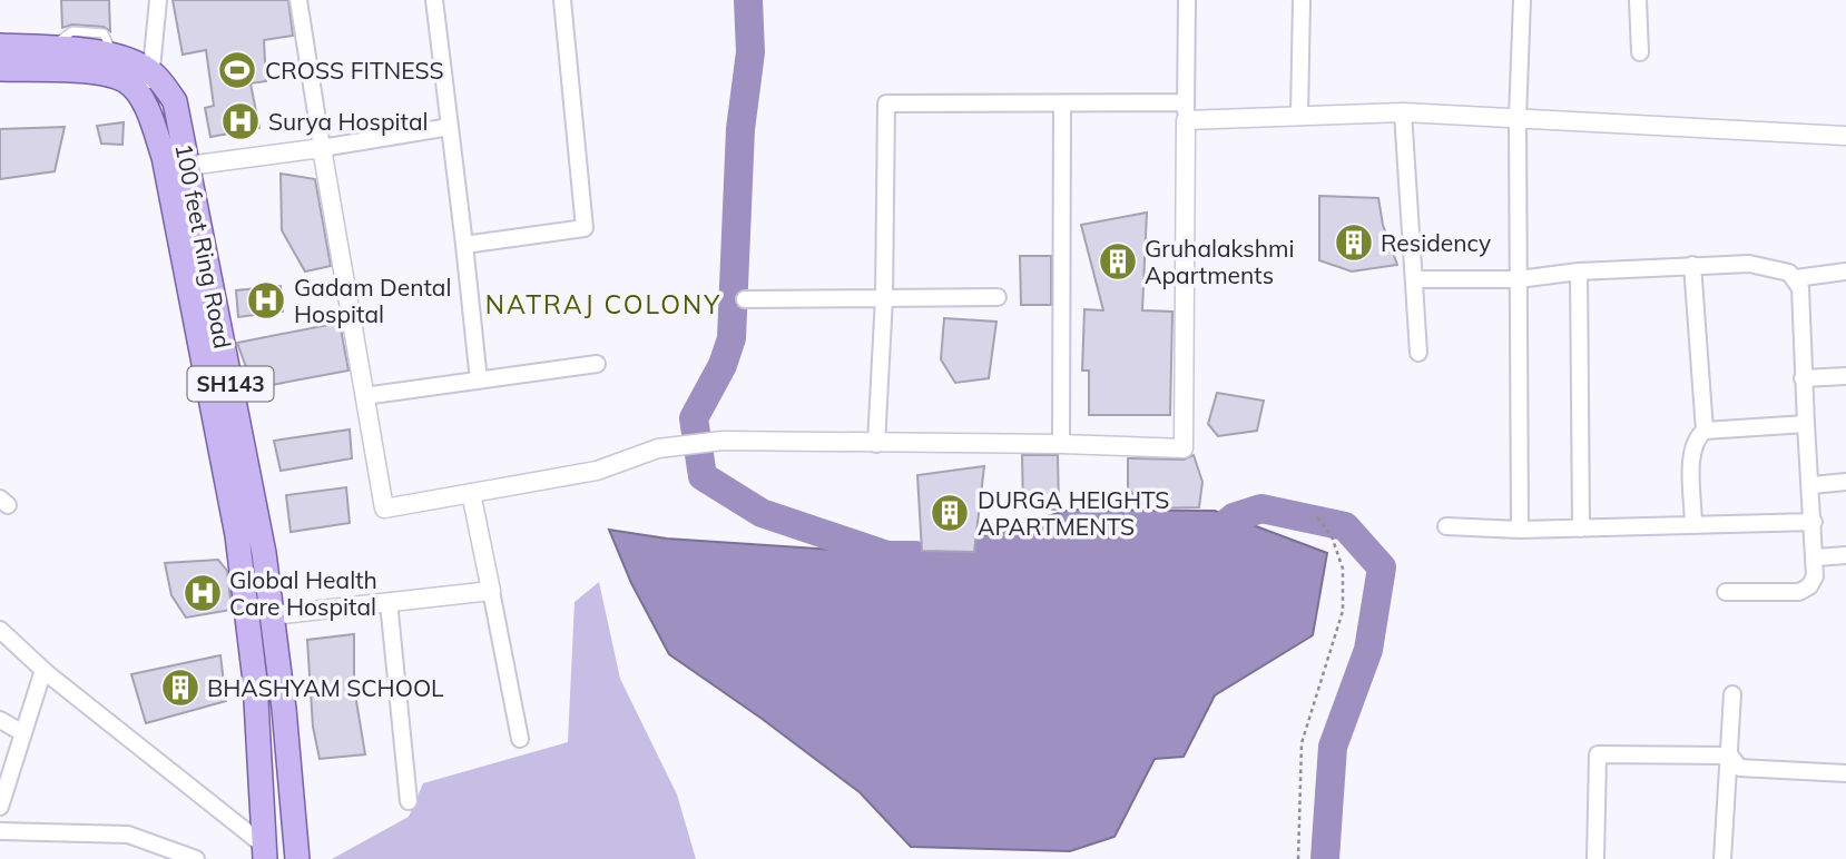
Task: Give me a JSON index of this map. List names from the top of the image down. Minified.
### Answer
{"streets":{"main road":["100 feet Ring Road","SH143"]},"districts":["NATRAJ COLONY"],"places":{"sports":["CROSS FITNESS"],"hospital":["Surya Hospital","Gadam Dental Hospital","Global Health Care Hospital"],"building":["Residency","Gruhalakshmi Apartments","DURGA HEIGHTS APARTMENTS","BHASHYAM SCHOOL"]}}
